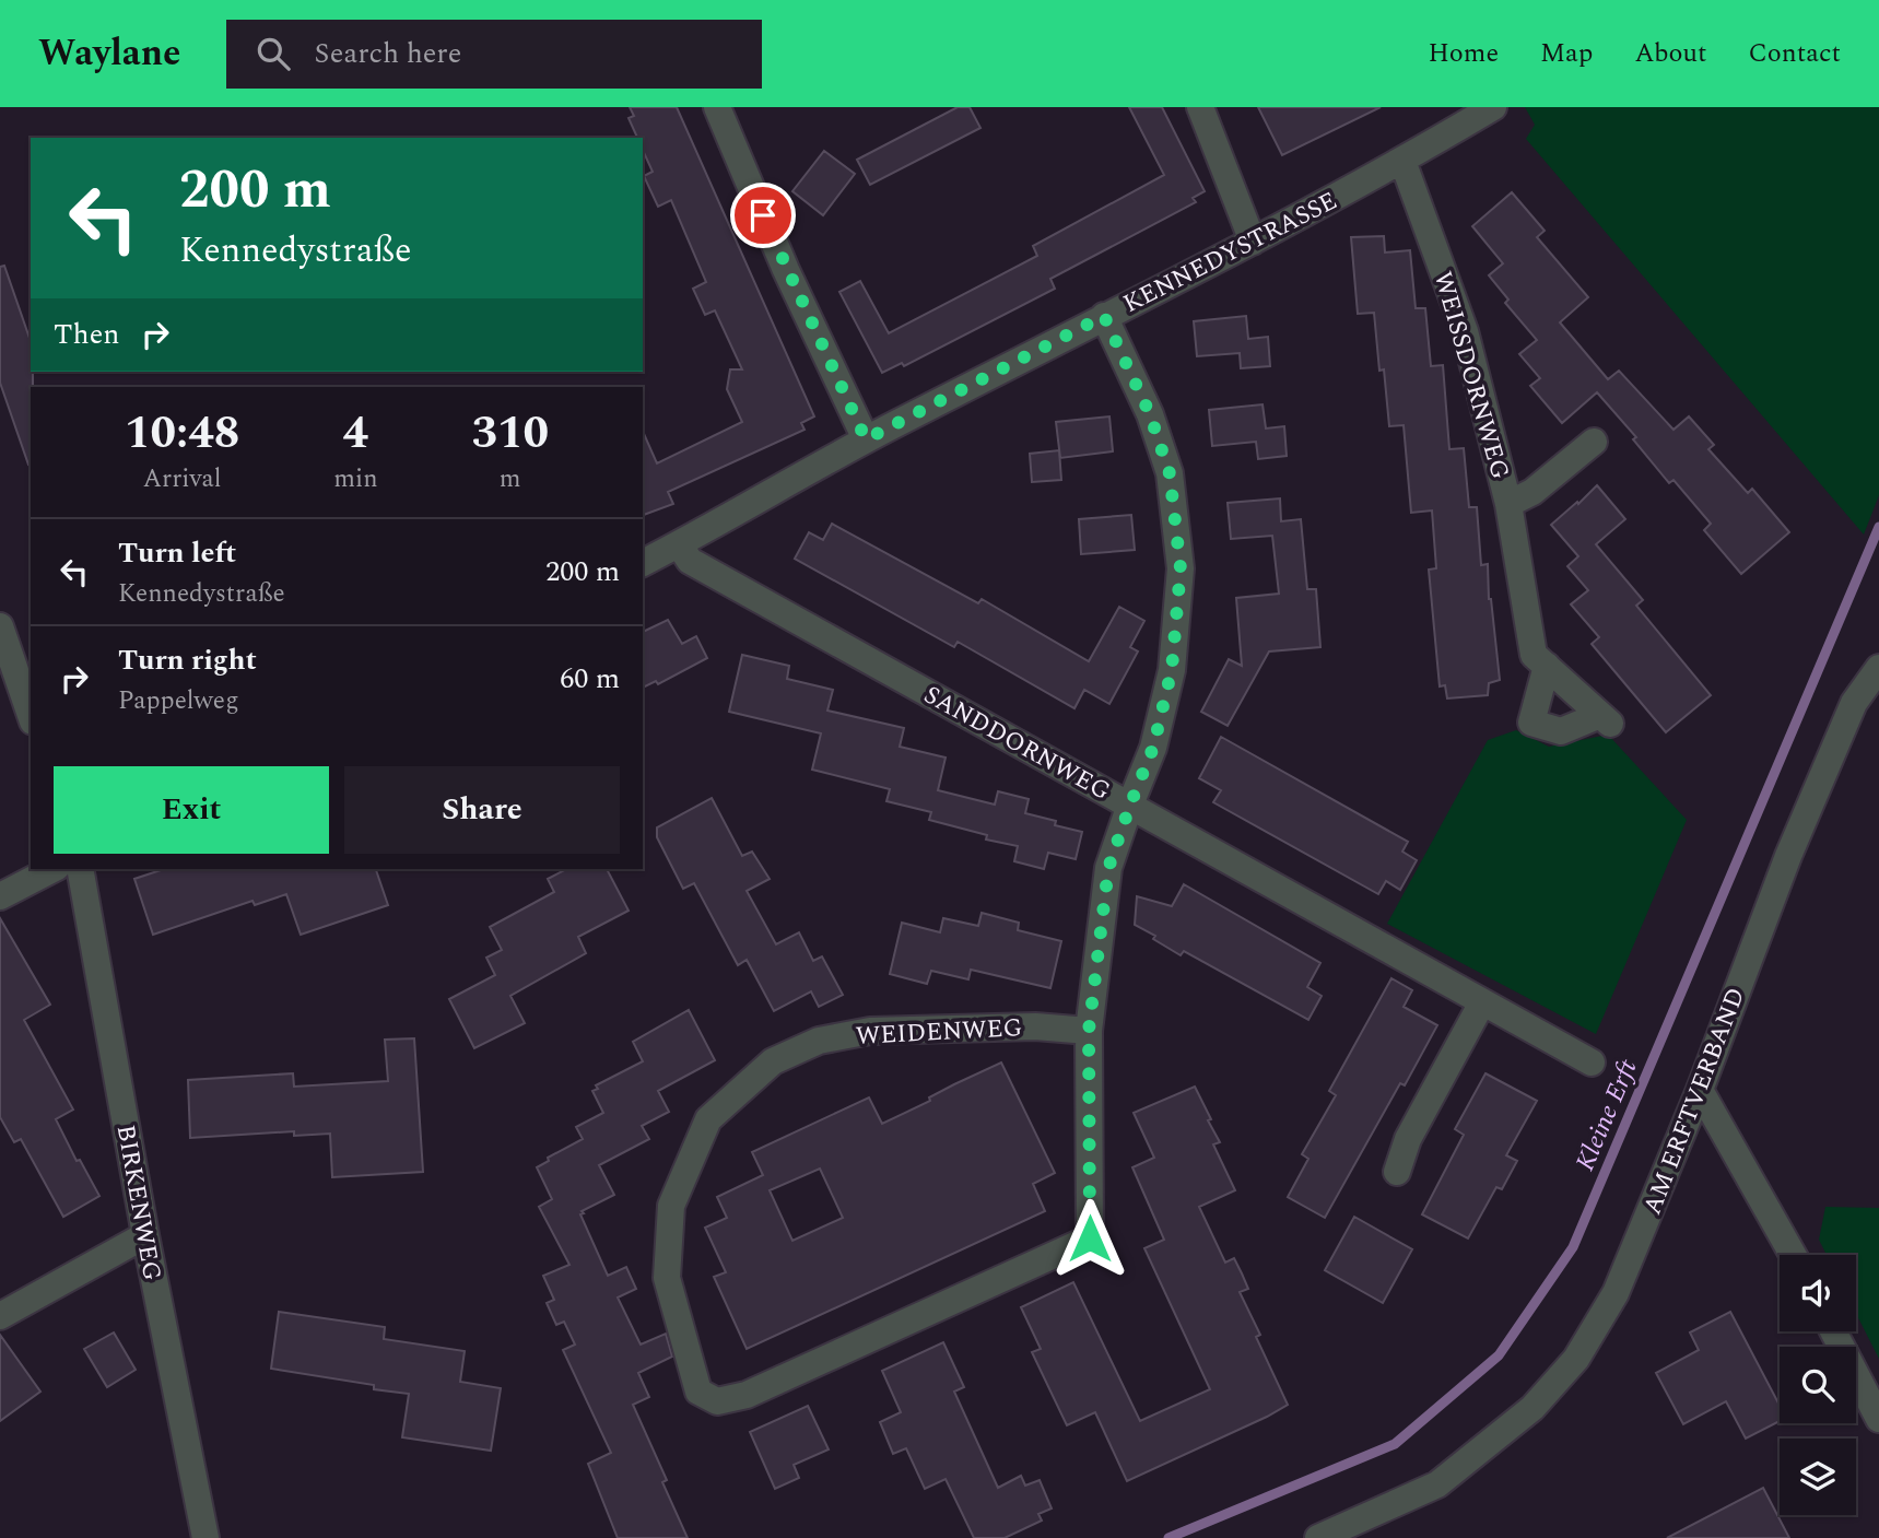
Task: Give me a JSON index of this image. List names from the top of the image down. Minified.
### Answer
{"streets":{"street":["KENNEDYSTRASSE","WEISSDORNWEG","SANDDORNWEG","WEIDENWEG","AM ERFTVERBAND","BIRKENWEG"]},"crossings":[["KENNEDYSTRASSE","WEISSDORNWEG"],["KENNEDYSTRASSE","SANDDORNWEG"]],"water":["Kleine Erft"],"page":{"header":"Waylane","search":"Search here","nav":["Home","Map","About","Contact"],"turn":["200 m","Kennedystraße"],"then":"Then","eta":["10:48","Arrival","4","min","310","m"],"list":[{"name":"Turn left","note":"Kennedystraße","value":"200 m"},{"name":"Turn right","note":"Pappelweg","value":"60 m"}],"buttons":["Exit","Share"]}}
